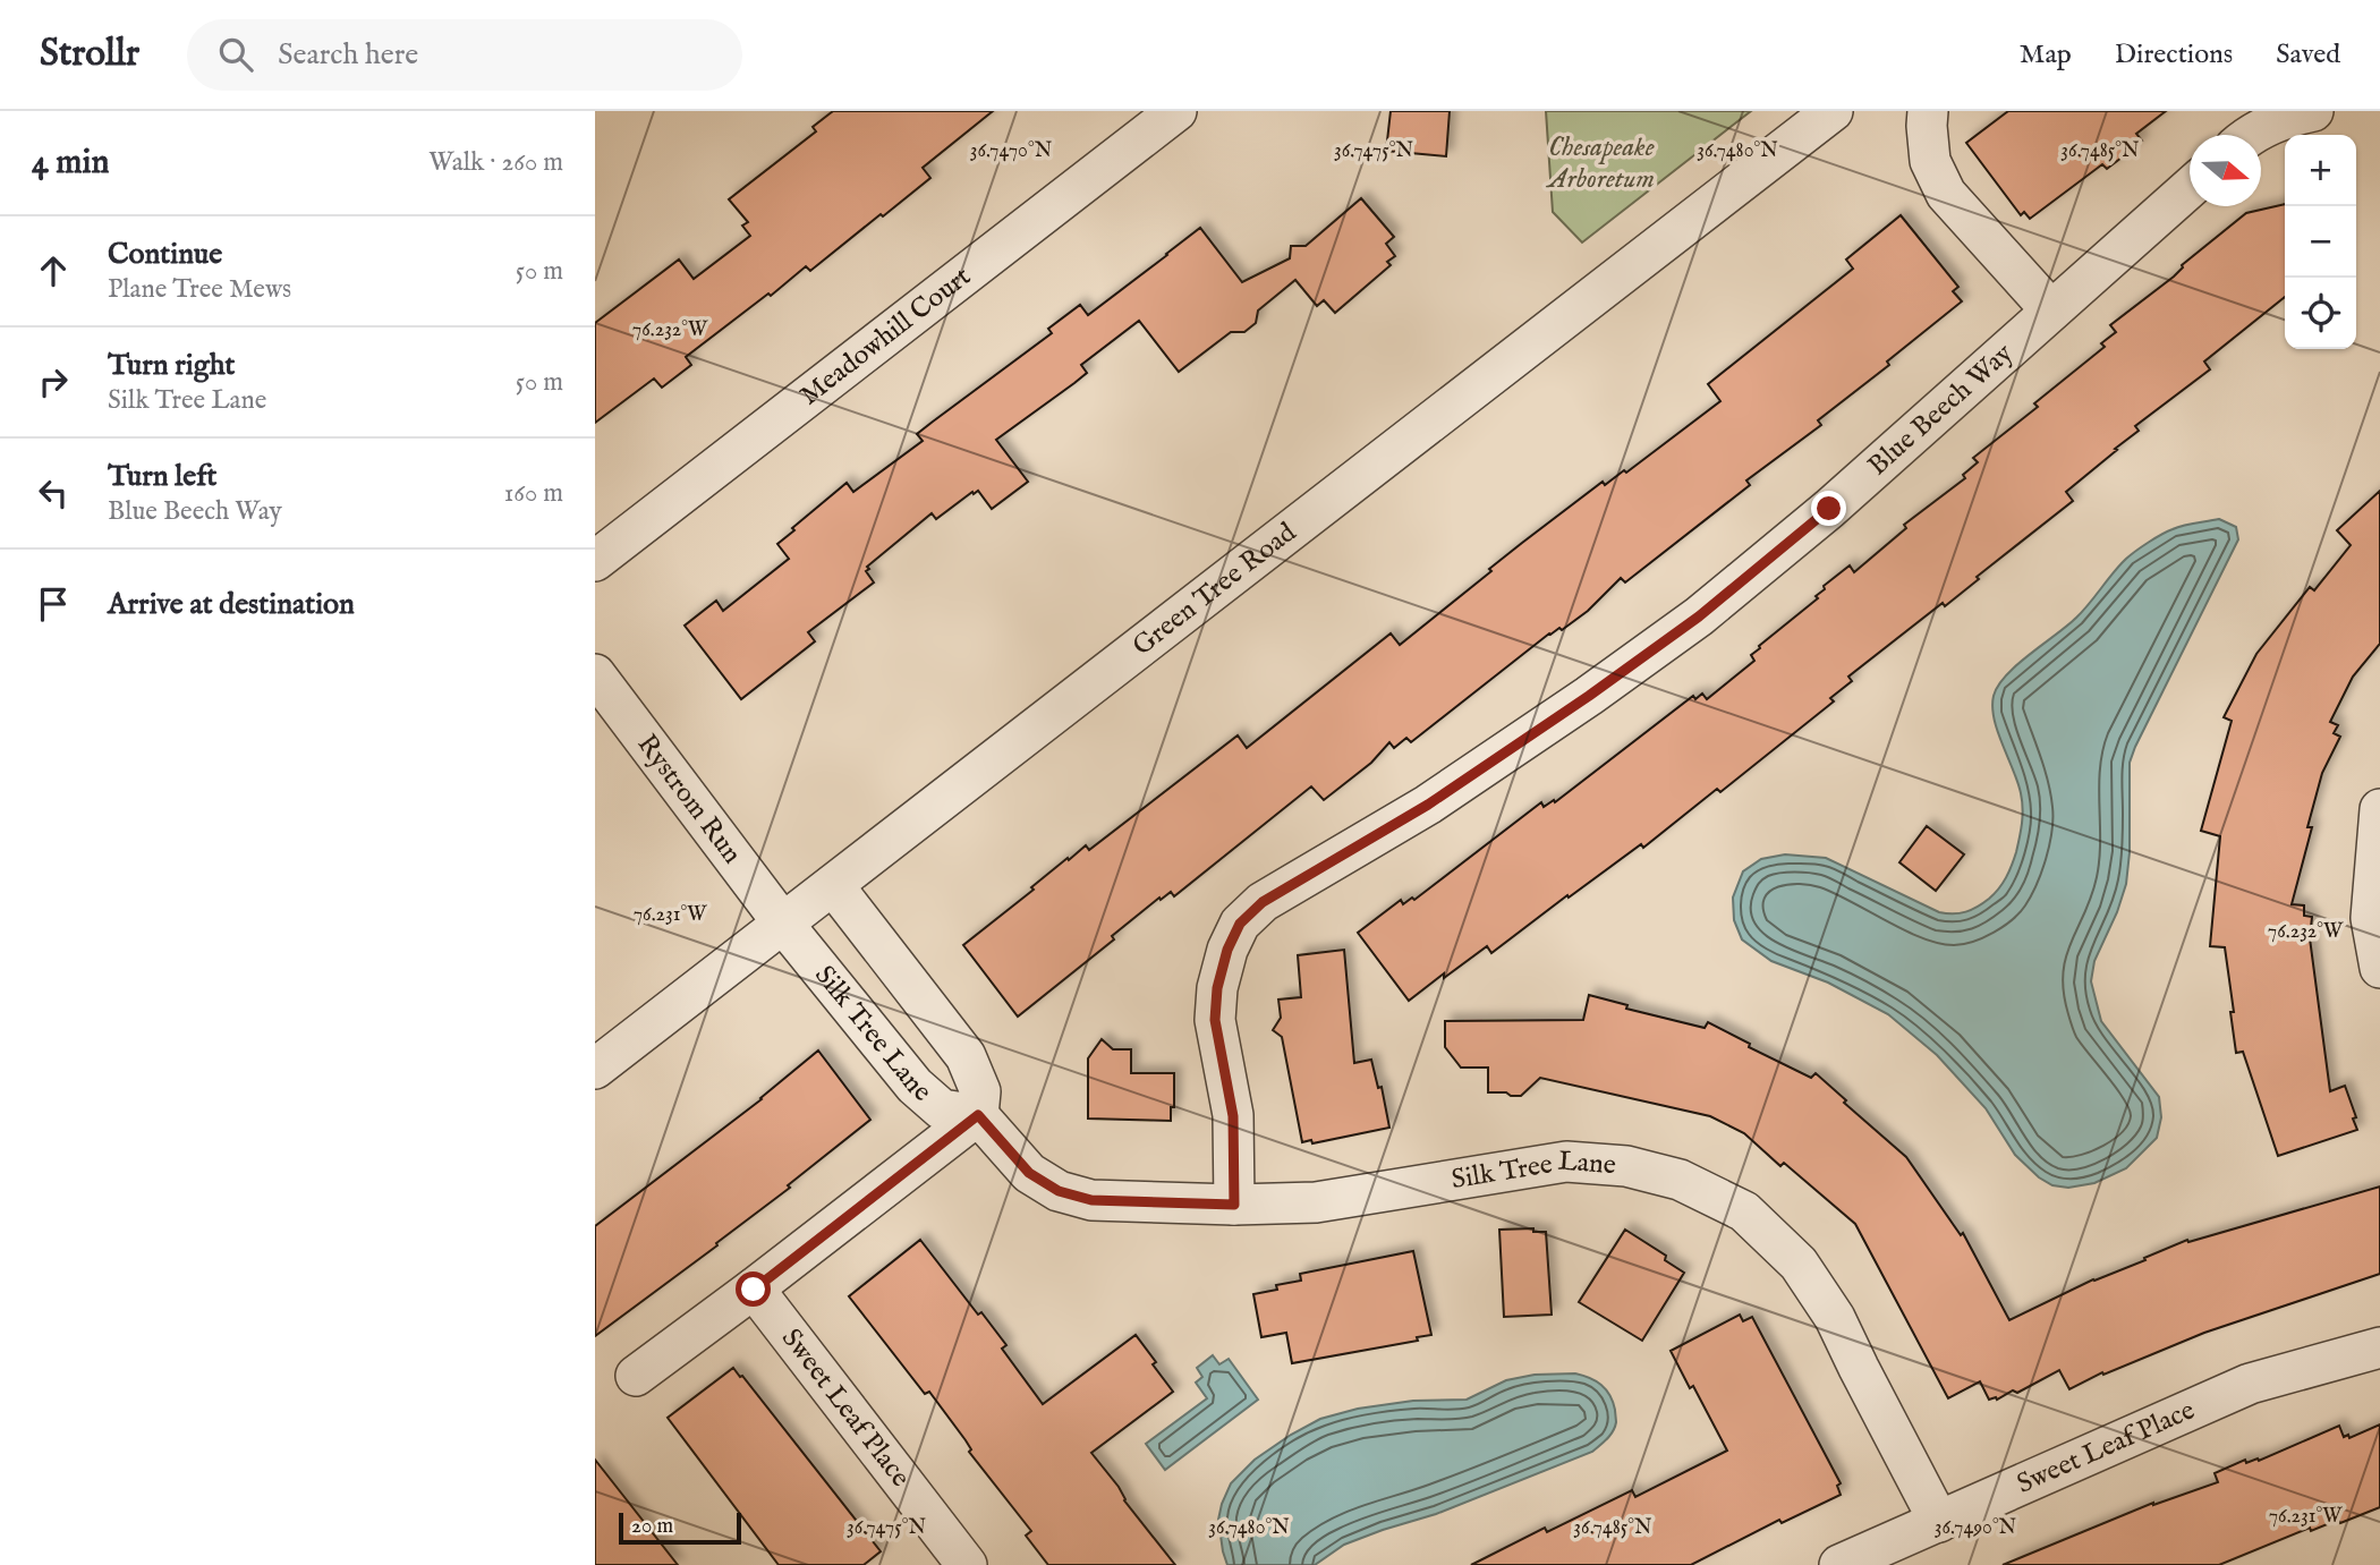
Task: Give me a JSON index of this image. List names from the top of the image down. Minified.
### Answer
{"streets":{"street":["Meadowhill Court","Blue Beech Way","Green Tree Road","Rystrom Run","Silk Tree Lane","Sweet Leaf Place"]},"crossings":[["Blue Beech Way","Silk Tree Lane"],["Green Tree Road","Rystrom Run"],["Green Tree Road","Silk Tree Lane"],["Rystrom Run","Silk Tree Lane"],["Silk Tree Lane","Sweet Leaf Place"]],"parks":["Chesapeake Arboretum"],"scale_bar":"20 m","north":"right","page":{"header":"Strollr","search":"Search here","nav":["Map","Directions","Saved"],"heading":["4 min","Walk · 260 m"],"map_buttons":["+","−"],"list":[["Continue","Plane Tree Mews","50 m"],["Turn right","Silk Tree Lane","50 m"],["Turn left","Blue Beech Way","160 m"],"Arrive at destination"],"scale":"20 m"},"coordinates":["36.7475°N","36.7480°N","36.7485°N","36.7470°N","76.232°W","76.231°W","36.7490°N"]}
